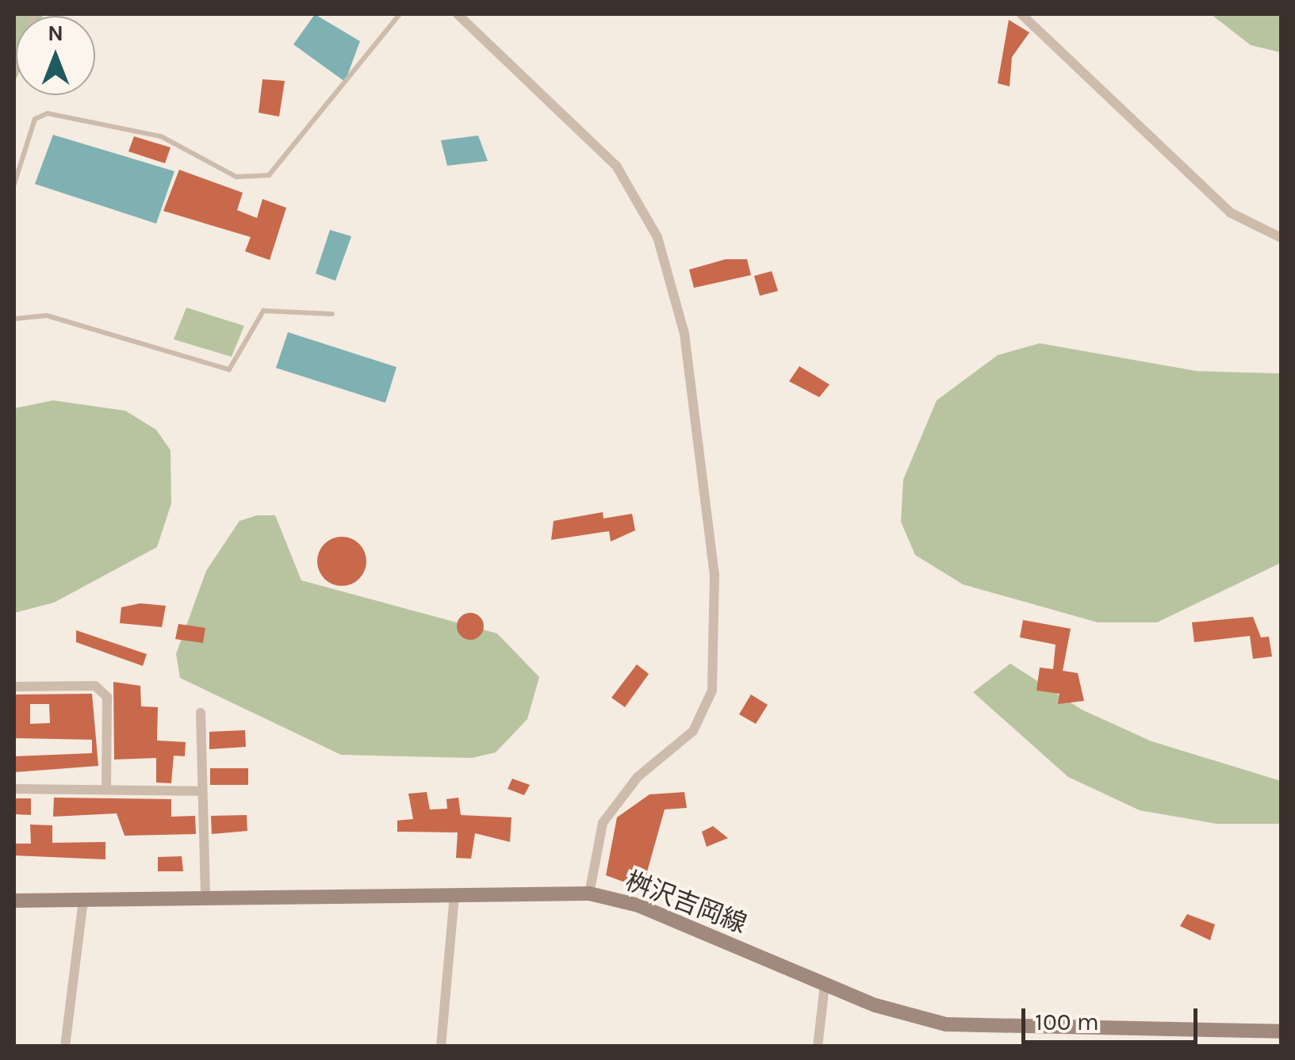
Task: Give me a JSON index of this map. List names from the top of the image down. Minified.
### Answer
{"streets":{"main road":["桝沢吉岡線"]},"scale_bar":"100 m","north":"top"}
